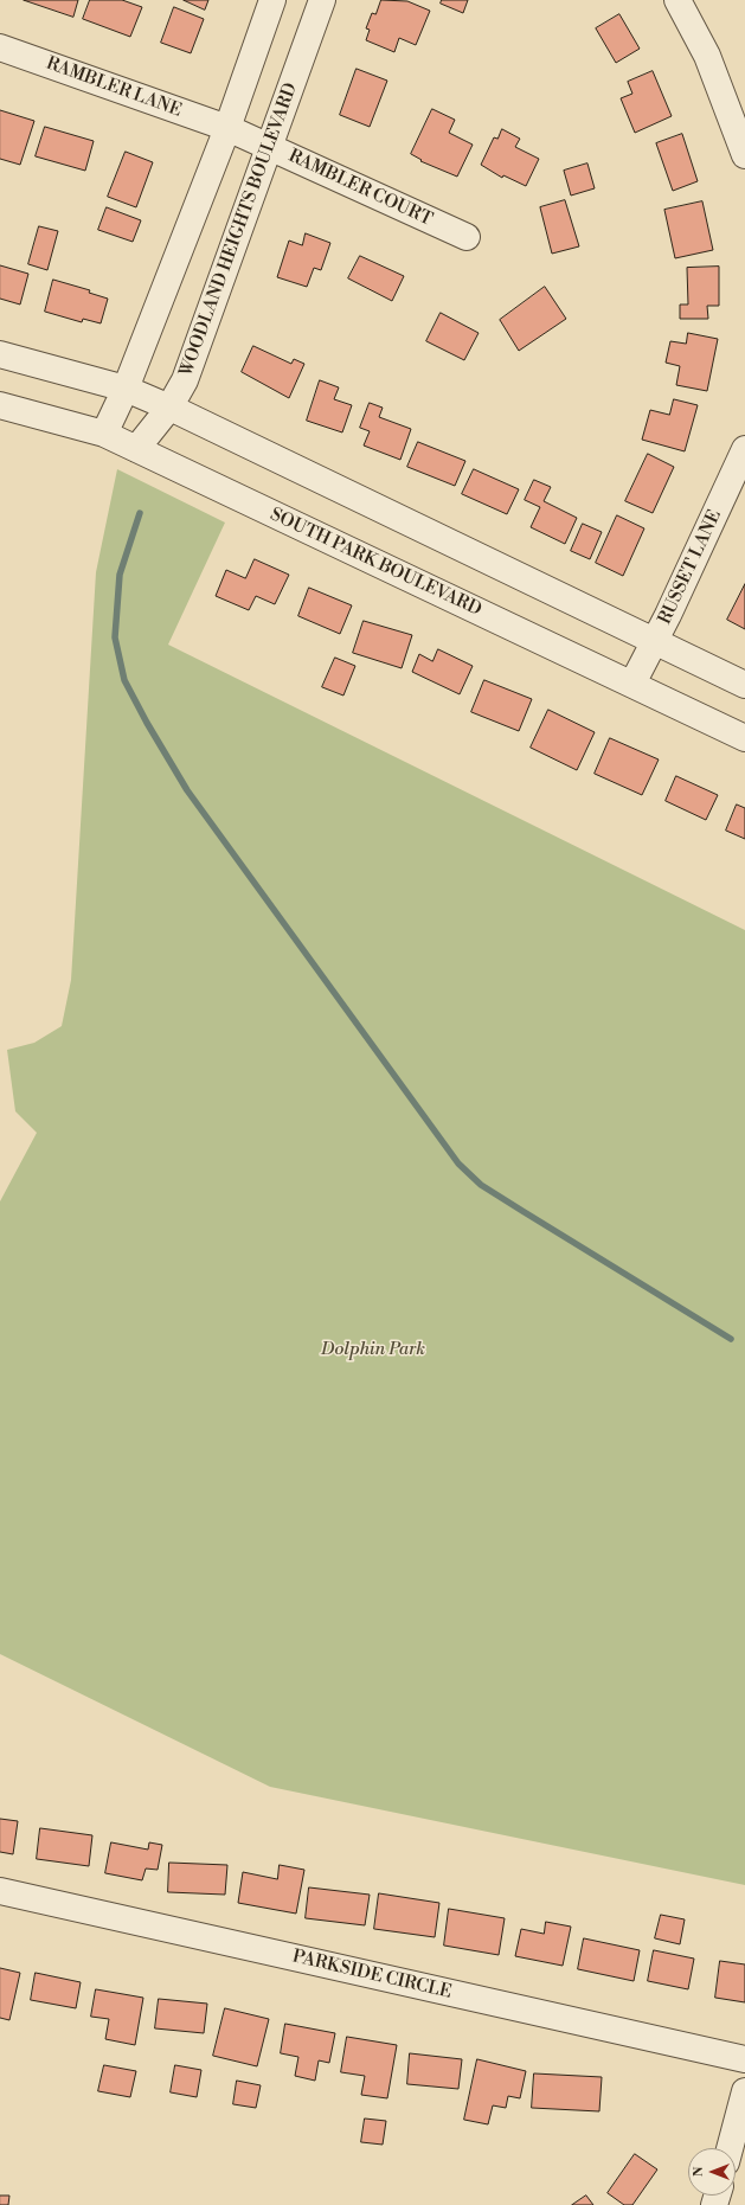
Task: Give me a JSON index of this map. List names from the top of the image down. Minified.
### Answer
{"streets":{"street":["RAMBLER LANE","RAMBLER COURT","WOODLAND HEIGHTS BOULEVARD","SOUTH PARK BOULEVARD","RUSSET LANE","PARKSIDE CIRCLE"]},"crossings":[["RAMBLER LANE","RAMBLER COURT"],["RAMBLER COURT","WOODLAND HEIGHTS BOULEVARD"],["WOODLAND HEIGHTS BOULEVARD","SOUTH PARK BOULEVARD"],["SOUTH PARK BOULEVARD","RUSSET LANE"]],"parks":["Dolphin Park"],"north":"left"}
